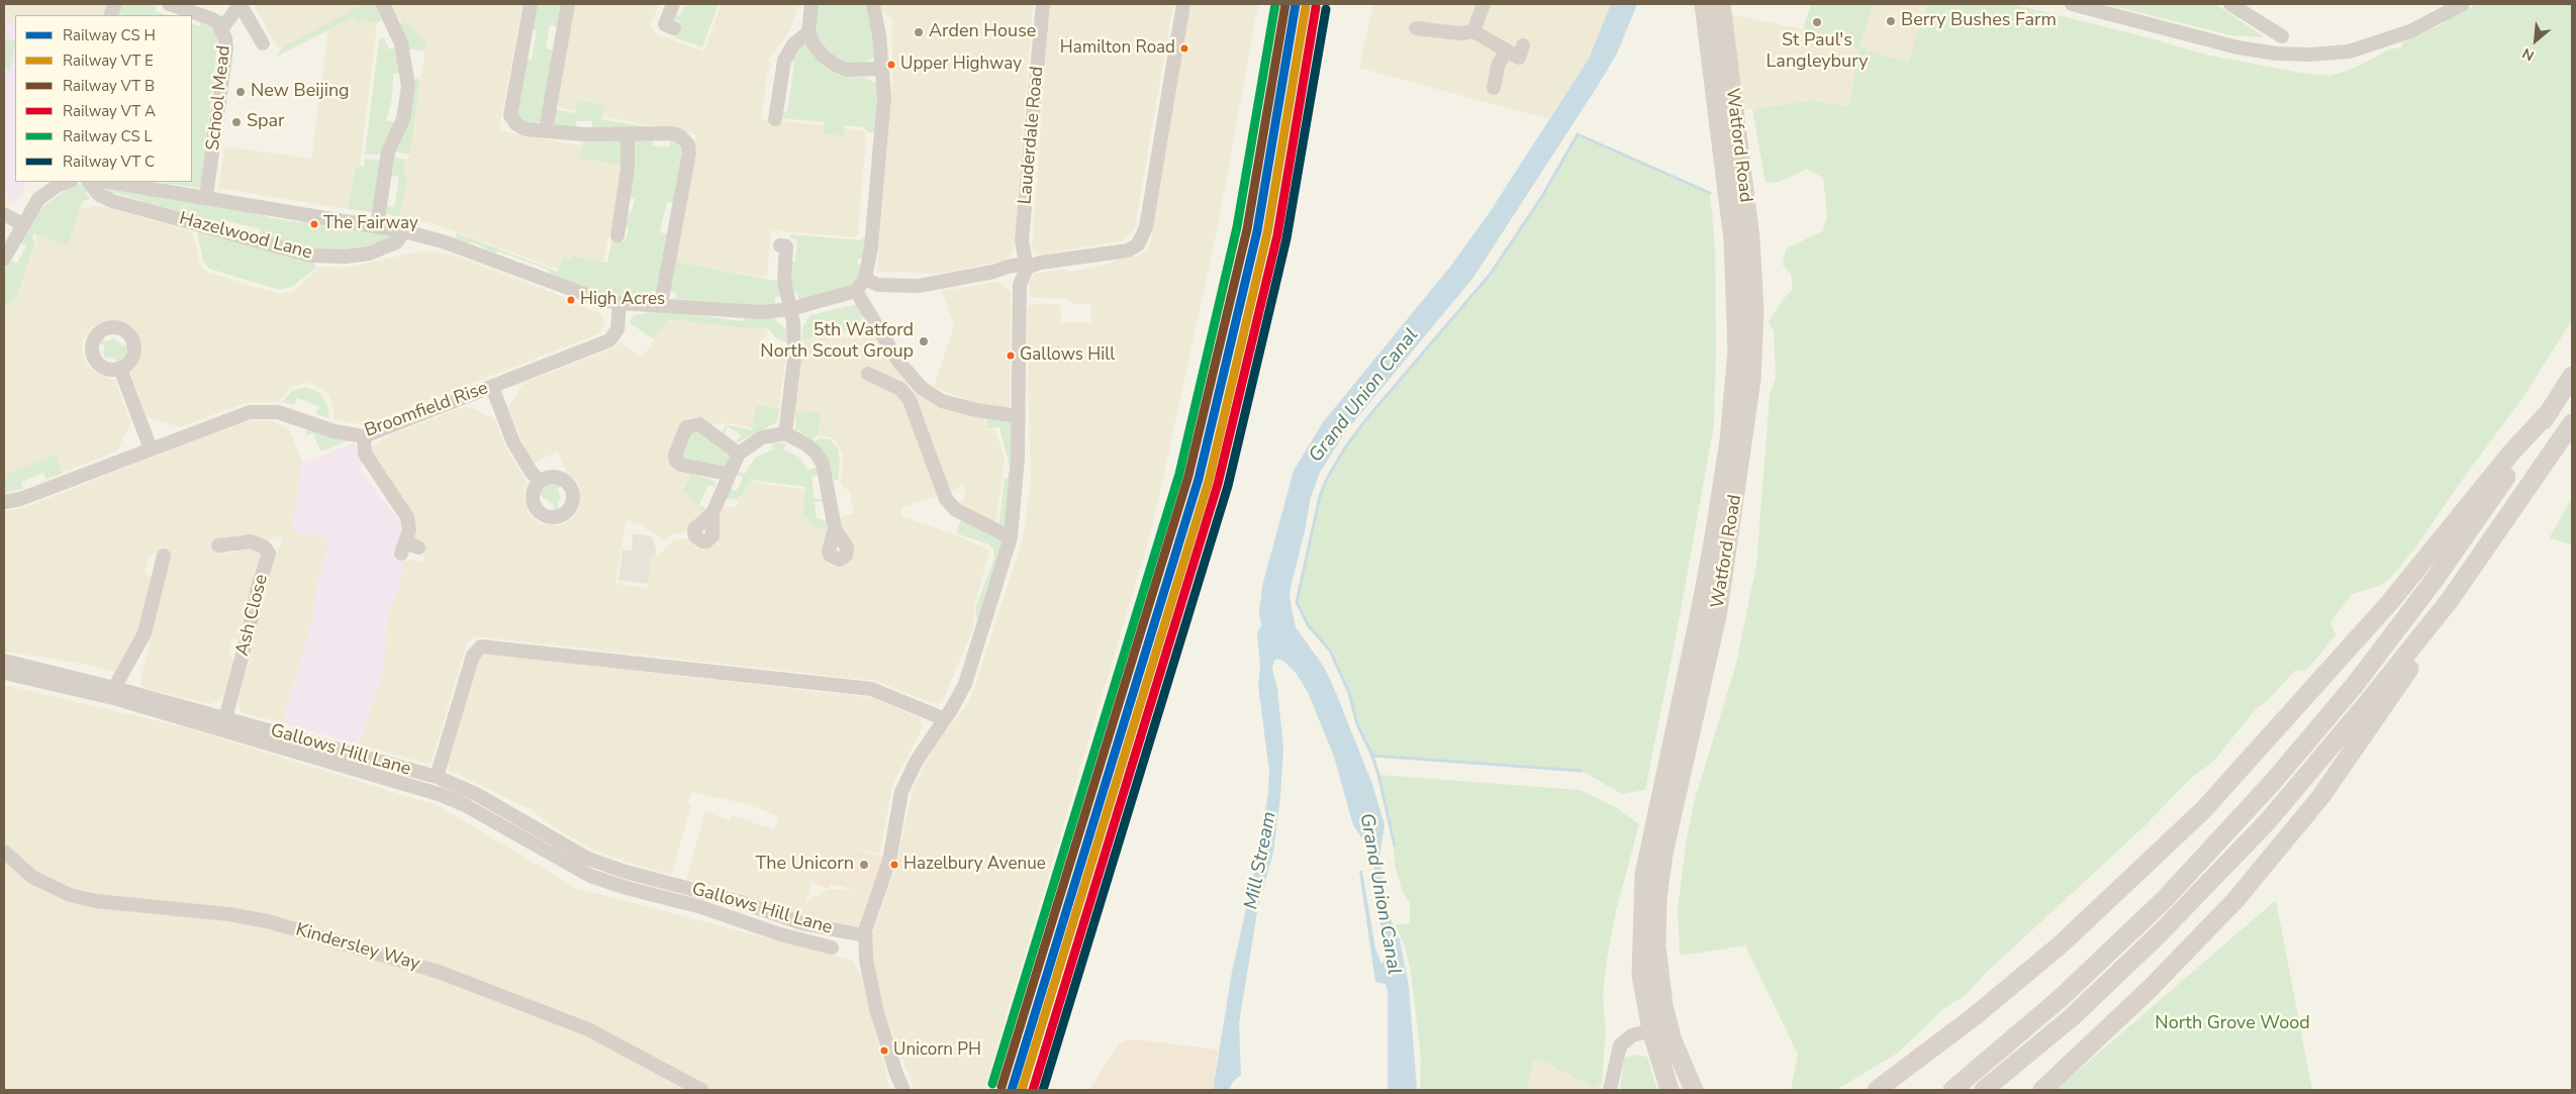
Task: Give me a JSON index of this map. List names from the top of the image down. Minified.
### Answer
{"streets":{"highway":["Watford Road"],"street":["School Mead","Lauderdale Road","Hazelwood Lane","Broomfield Rise","Ash Close","Gallows Hill Lane","Kindersley Way"]},"crossings":[["School Mead","Hazelwood Lane"],["Hazelwood Lane","Broomfield Rise"],["Ash Close","Gallows Hill Lane"]],"water":["Grand Union Canal","Mill Stream"],"parks":["North Grove Wood"],"places":["Berry Bushes Farm","St Paul's Langleybury","Arden House","Hamilton Road","Upper Highway","New Beijing","Spar","The Fairway","High Acres","5th Watford North Scout Group","Gallows Hill","The Unicorn","Hazelbury Avenue","Unicorn PH"],"legend":["Railway CS H","Railway VT E","Railway VT B","Railway VT A","Railway CS L","Railway VT C"],"north":"bottom left"}
